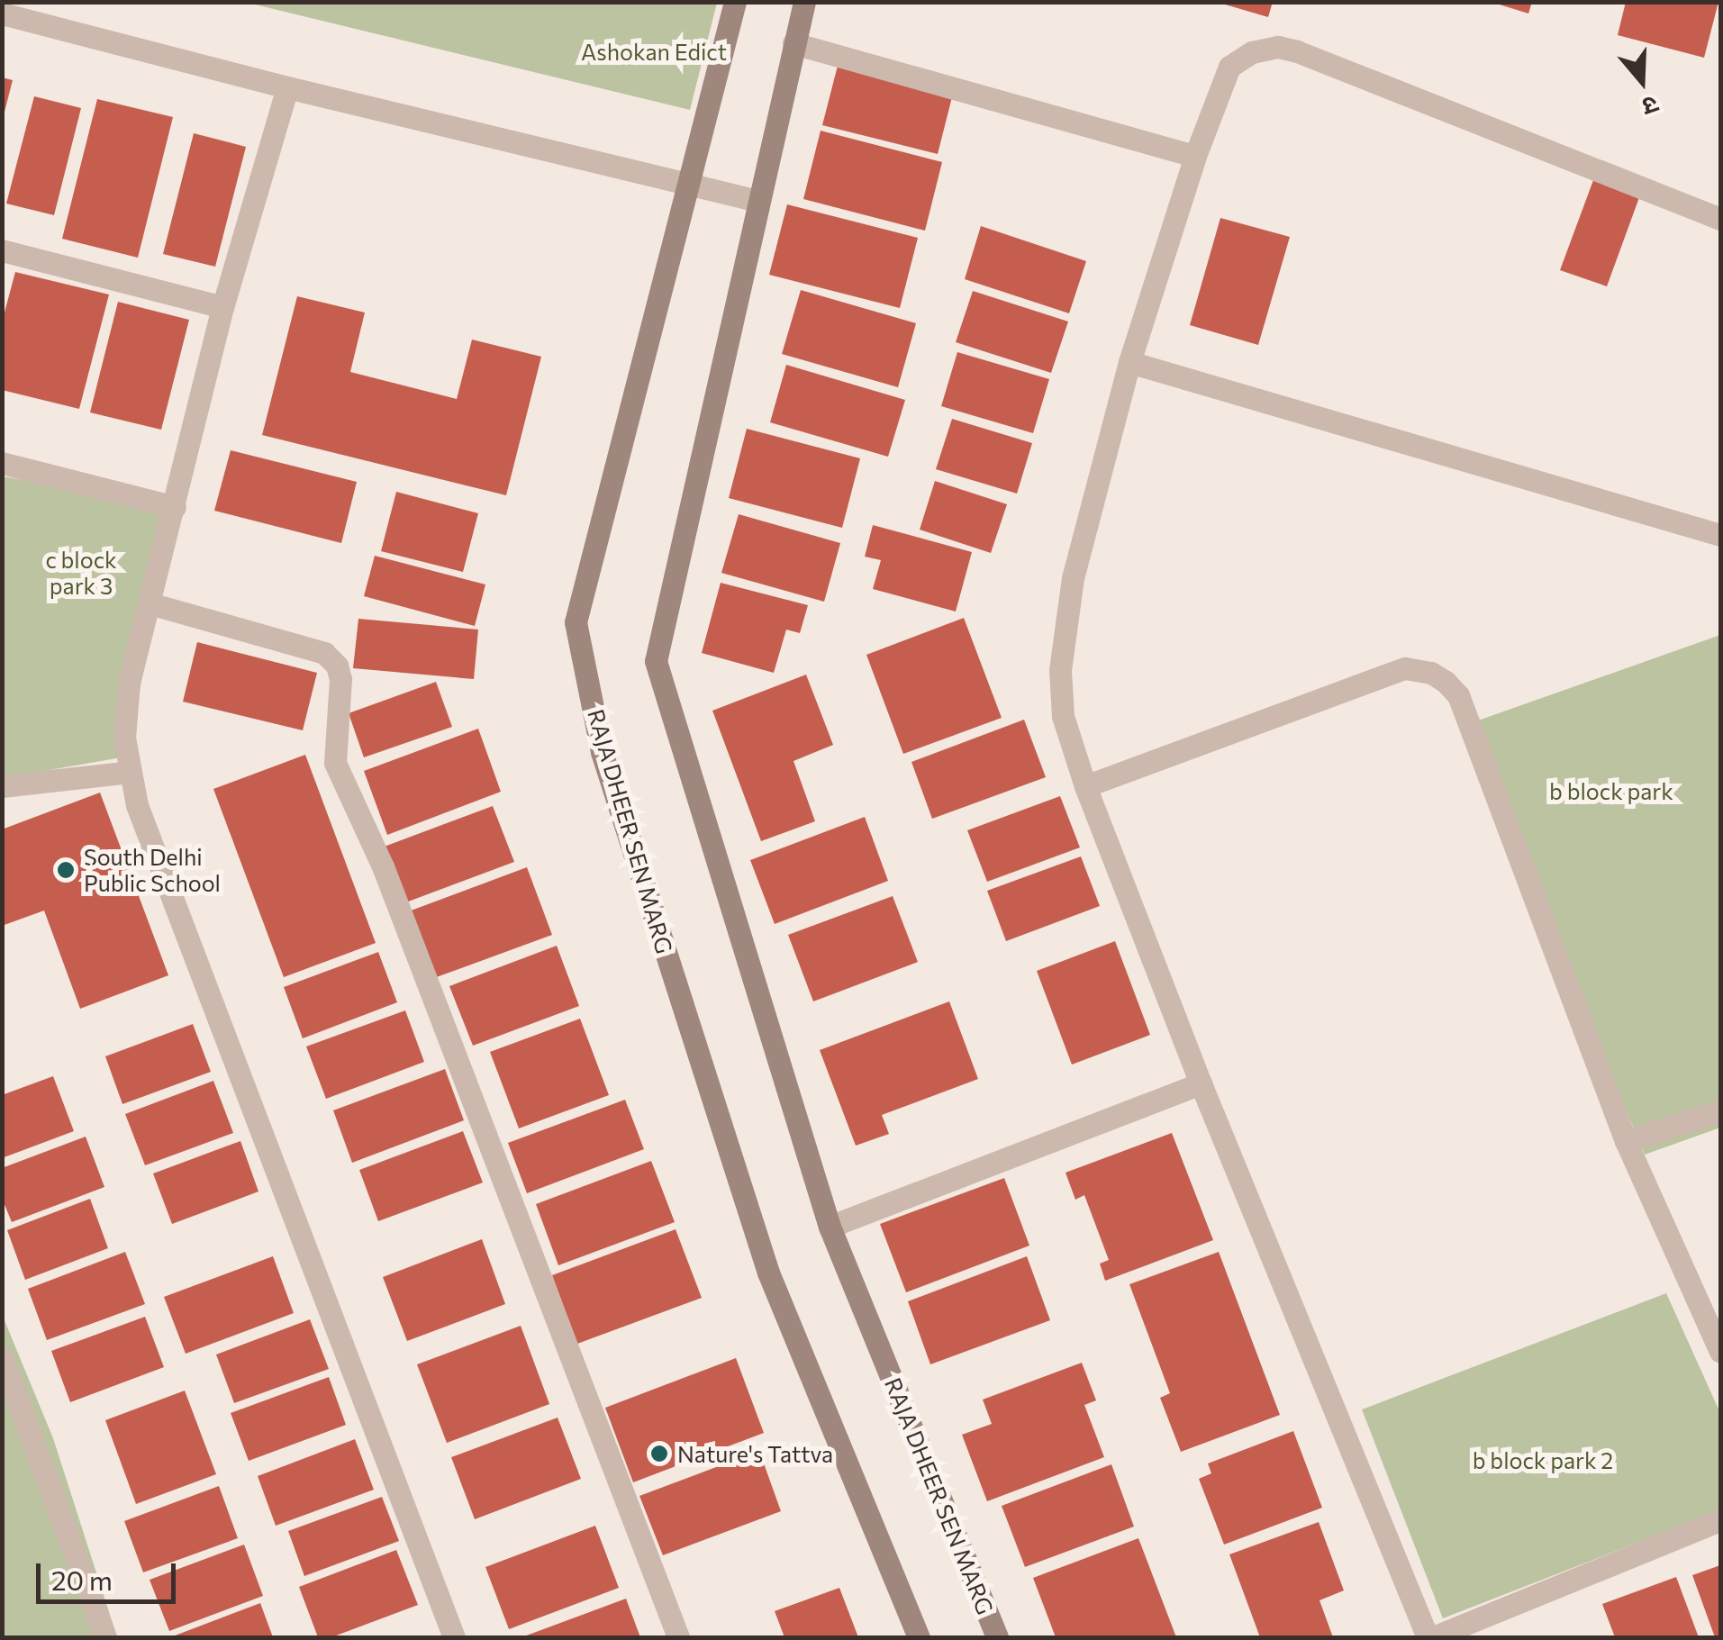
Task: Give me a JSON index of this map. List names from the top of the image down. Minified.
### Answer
{"streets":{"street":["RAJA DHEER SEN MARG"]},"parks":["Ashokan Edict","c block park 3","b block park","b block park 2"],"places":["South Delhi Public School","Nature's Tattva"],"scale_bar":"20 m","north":"bottom"}
